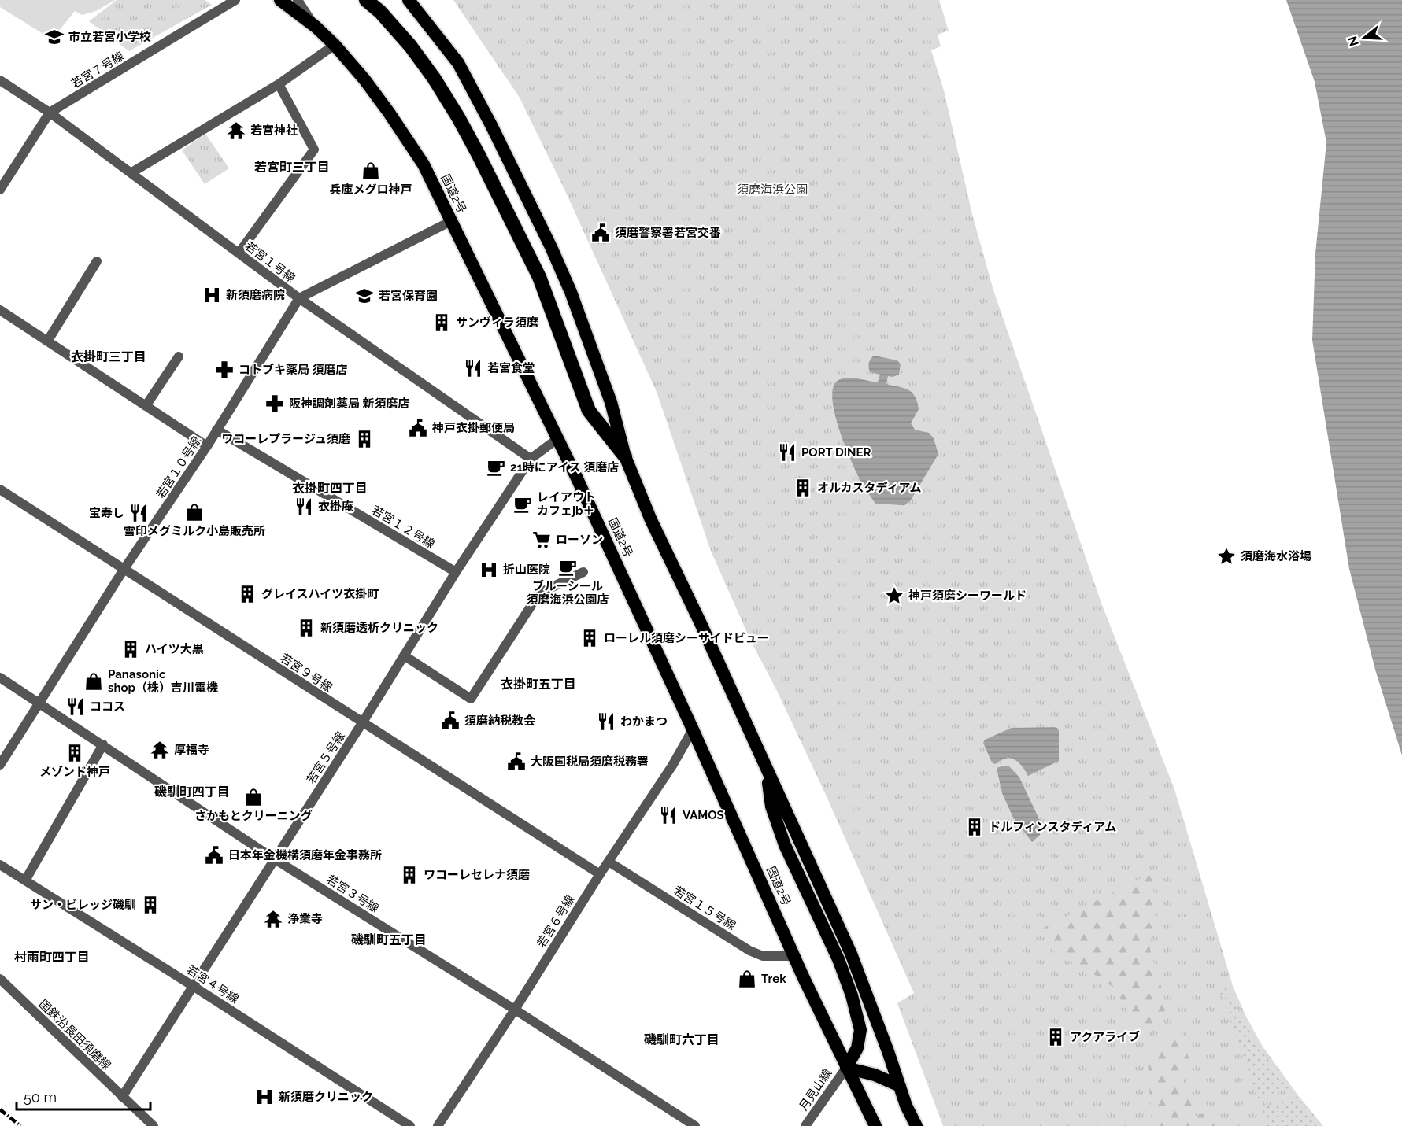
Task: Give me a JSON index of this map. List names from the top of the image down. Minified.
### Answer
{"streets":{"highway":["国道2号"],"street":["若宮７号線","若宮１号線","若宮１０号線","若宮１２号線","若宮９号線","若宮５号線","若宮３号線","若宮１５号線","若宮６号線","若宮４号線","国鉄沿長田須磨線","月見山線"]},"crossings":[["若宮７号線","若宮１号線"],["国道2号","若宮５号線"],["国道2号","若宮１５号線"],["国道2号","若宮６号線"],["国道2号","月見山線"],["若宮１号線","若宮１０号線"],["若宮１号線","若宮５号線"],["若宮１０号線","若宮１２号線"],["若宮１０号線","若宮９号線"],["若宮１０号線","若宮３号線"],["若宮１２号線","若宮５号線"],["若宮９号線","若宮５号線"],["若宮９号線","若宮６号線"],["若宮５号線","若宮３号線"],["若宮５号線","若宮４号線"],["若宮５号線","国鉄沿長田須磨線"],["若宮３号線","若宮６号線"],["若宮１５号線","若宮６号線"]],"districts":["若宮町三丁目","衣掛町三丁目","衣掛町四丁目","衣掛町五丁目","磯馴町四丁目","磯馴町五丁目","村雨町四丁目","磯馴町六丁目"],"parks":["須磨海浜公園"],"places":{"school or university":["市立若宮小学校","若宮保育園"],"temple":["若宮神社","厚福寺","浄業寺"],"shop":["兵庫メグロ神戸","雪印メグミルク小島販売所","Panasonic shop（株）吉川電機","さかもとクリーニング","Trek"],"public building":["須磨警察署若宮交番","神戸衣掛郵便局","須磨納税教会","大阪国税局須磨税務署","日本年金機構須磨年金事務所"],"hospital":["新須磨病院","折山医院","新須磨クリニック"],"building":["サンヴィラ須磨","ワコーレプラージュ須磨","オルカスタディアム","グレイスハイツ衣掛町","新須磨透析クリニック","ローレル須磨シーサイドビュー","ハイツ大黒","メゾンド神戸","ドルフィンスタディアム","ワコーレセレナ須磨","サン・ビレッジ磯馴","アクアライブ"],"restaurant":["若宮食堂","PORT DINER","衣掛庵","宝寿し","ココス","わかまつ","VAMOS"],"pharmacy":["コトブキ薬局 須磨店","阪神調剤薬局 新須磨店"],"cafe":["21時にアイス 須磨店","レイアウト カフェjb＋","ブルーシール 須磨海浜公園店"],"supermarket":["ローソン"],"place":["須磨海水浴場","神戸須磨シーワールド"]},"scale_bar":"50 m","north":"left"}
